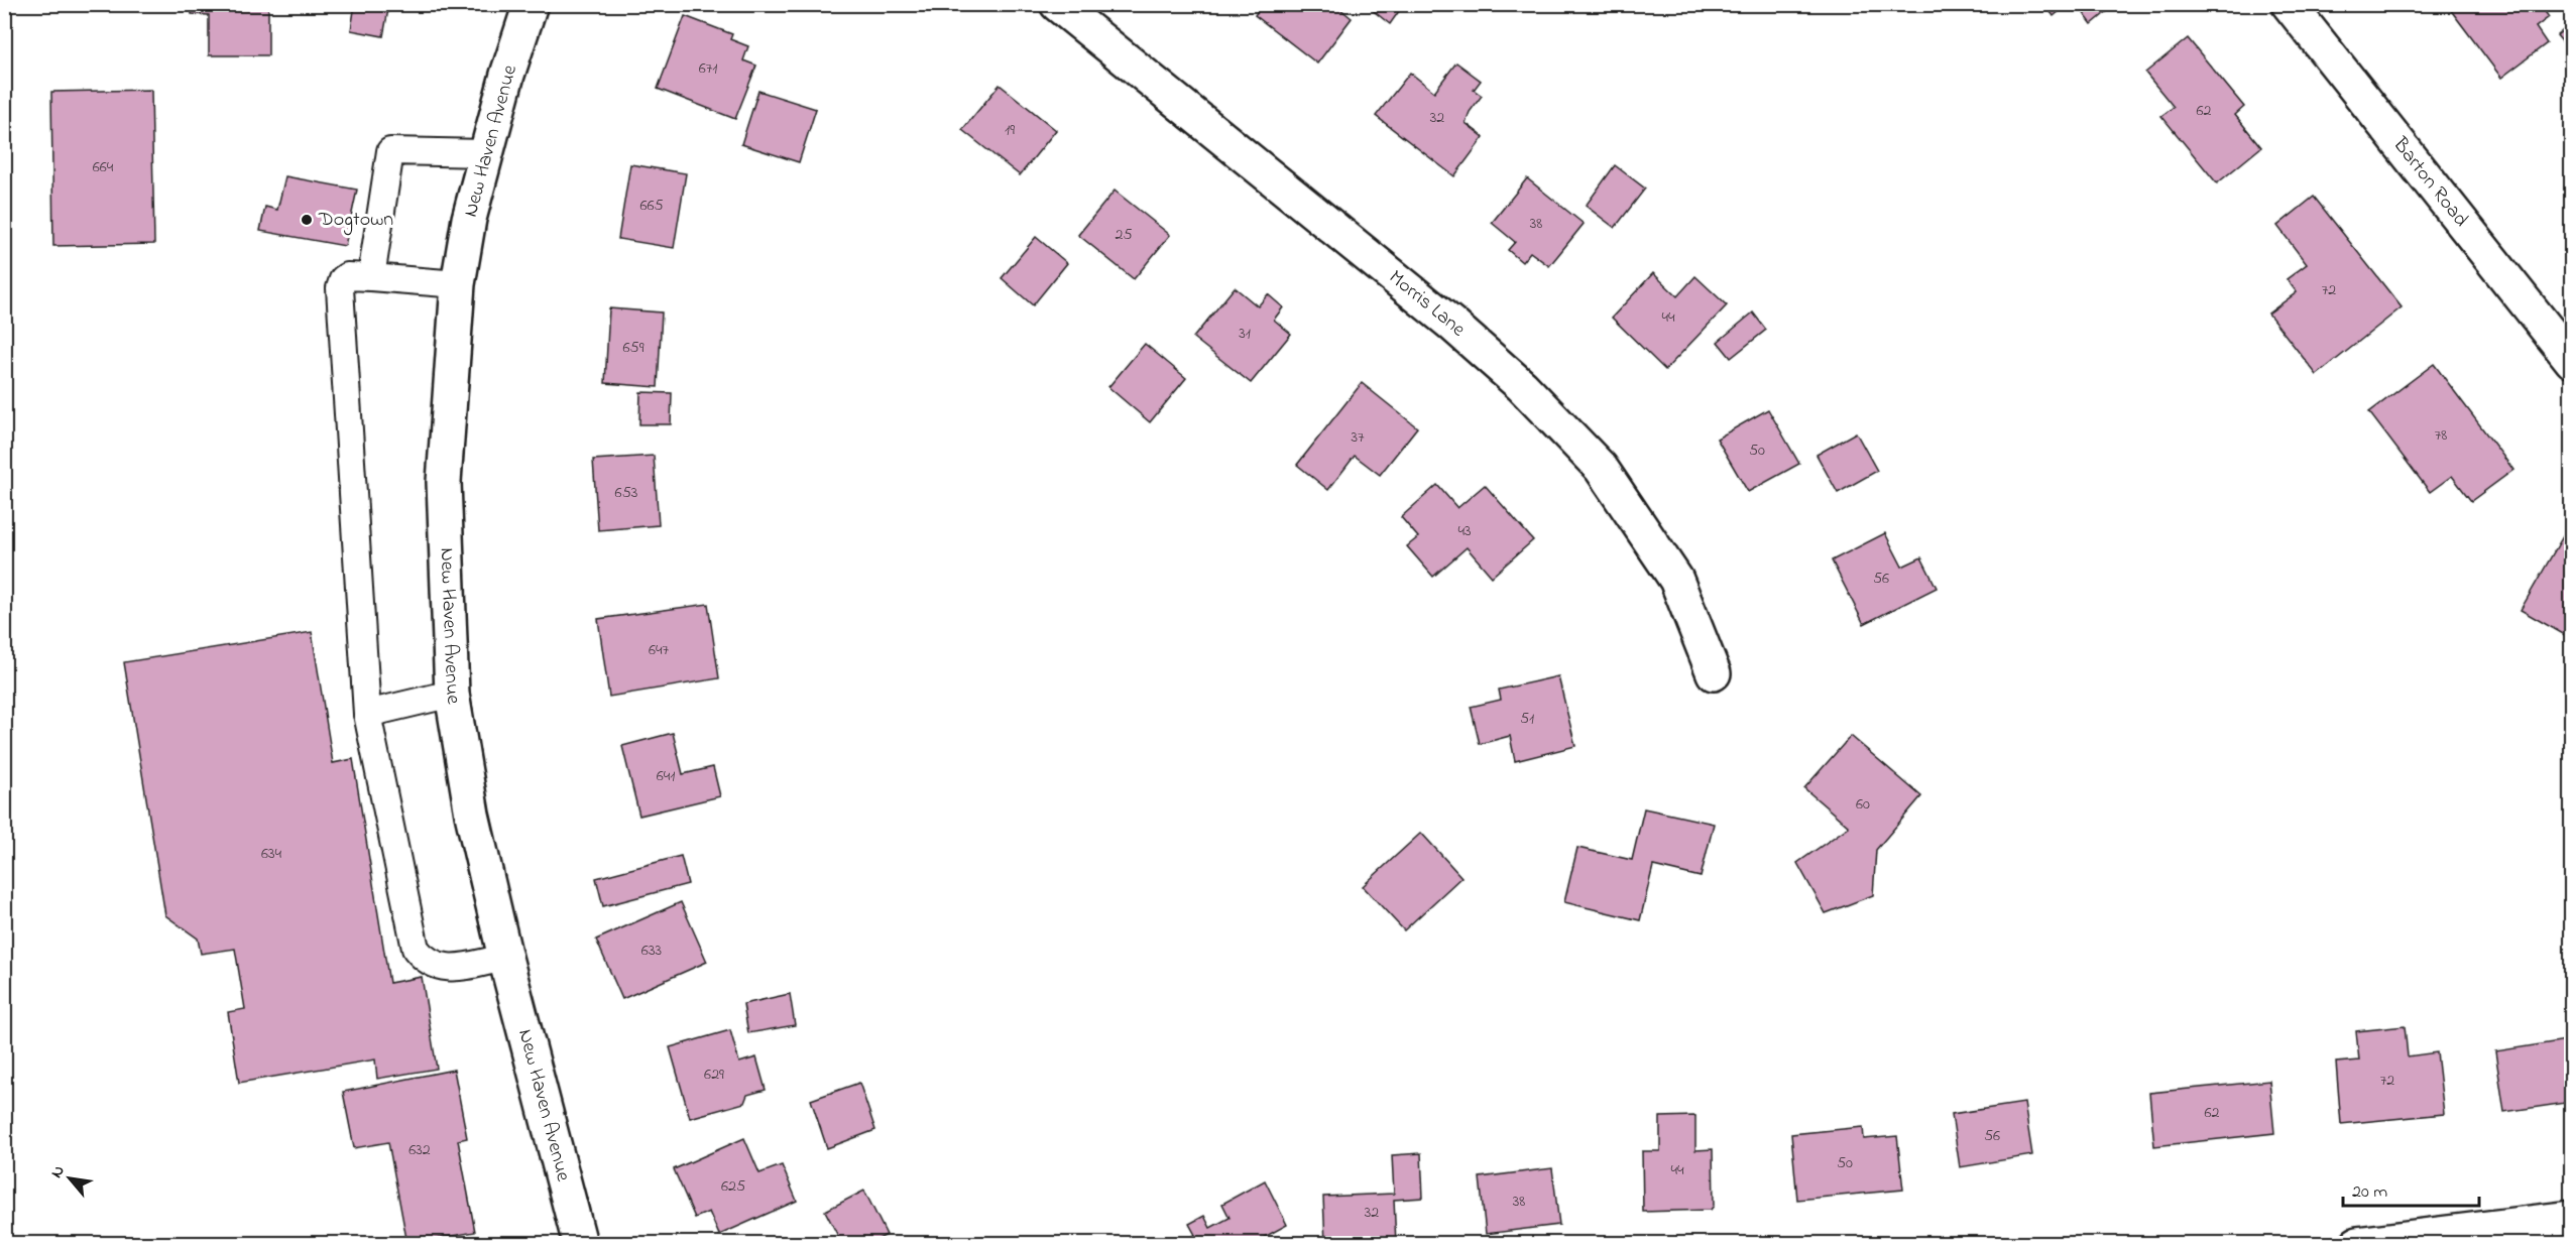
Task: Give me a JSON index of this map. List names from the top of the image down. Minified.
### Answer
{"streets":{"street":["New Haven Avenue","Barton Road","Morris Lane"]},"places":["Dogtown"],"house_numbers":["671","62","32","19","664","665","38","25","72","44","31","659","78","37","50","653","43","56","647","51","641","60","634","633","629","72","62","56","632","50","44","625","38","32"],"scale_bar":"20 m","north":"top left"}
